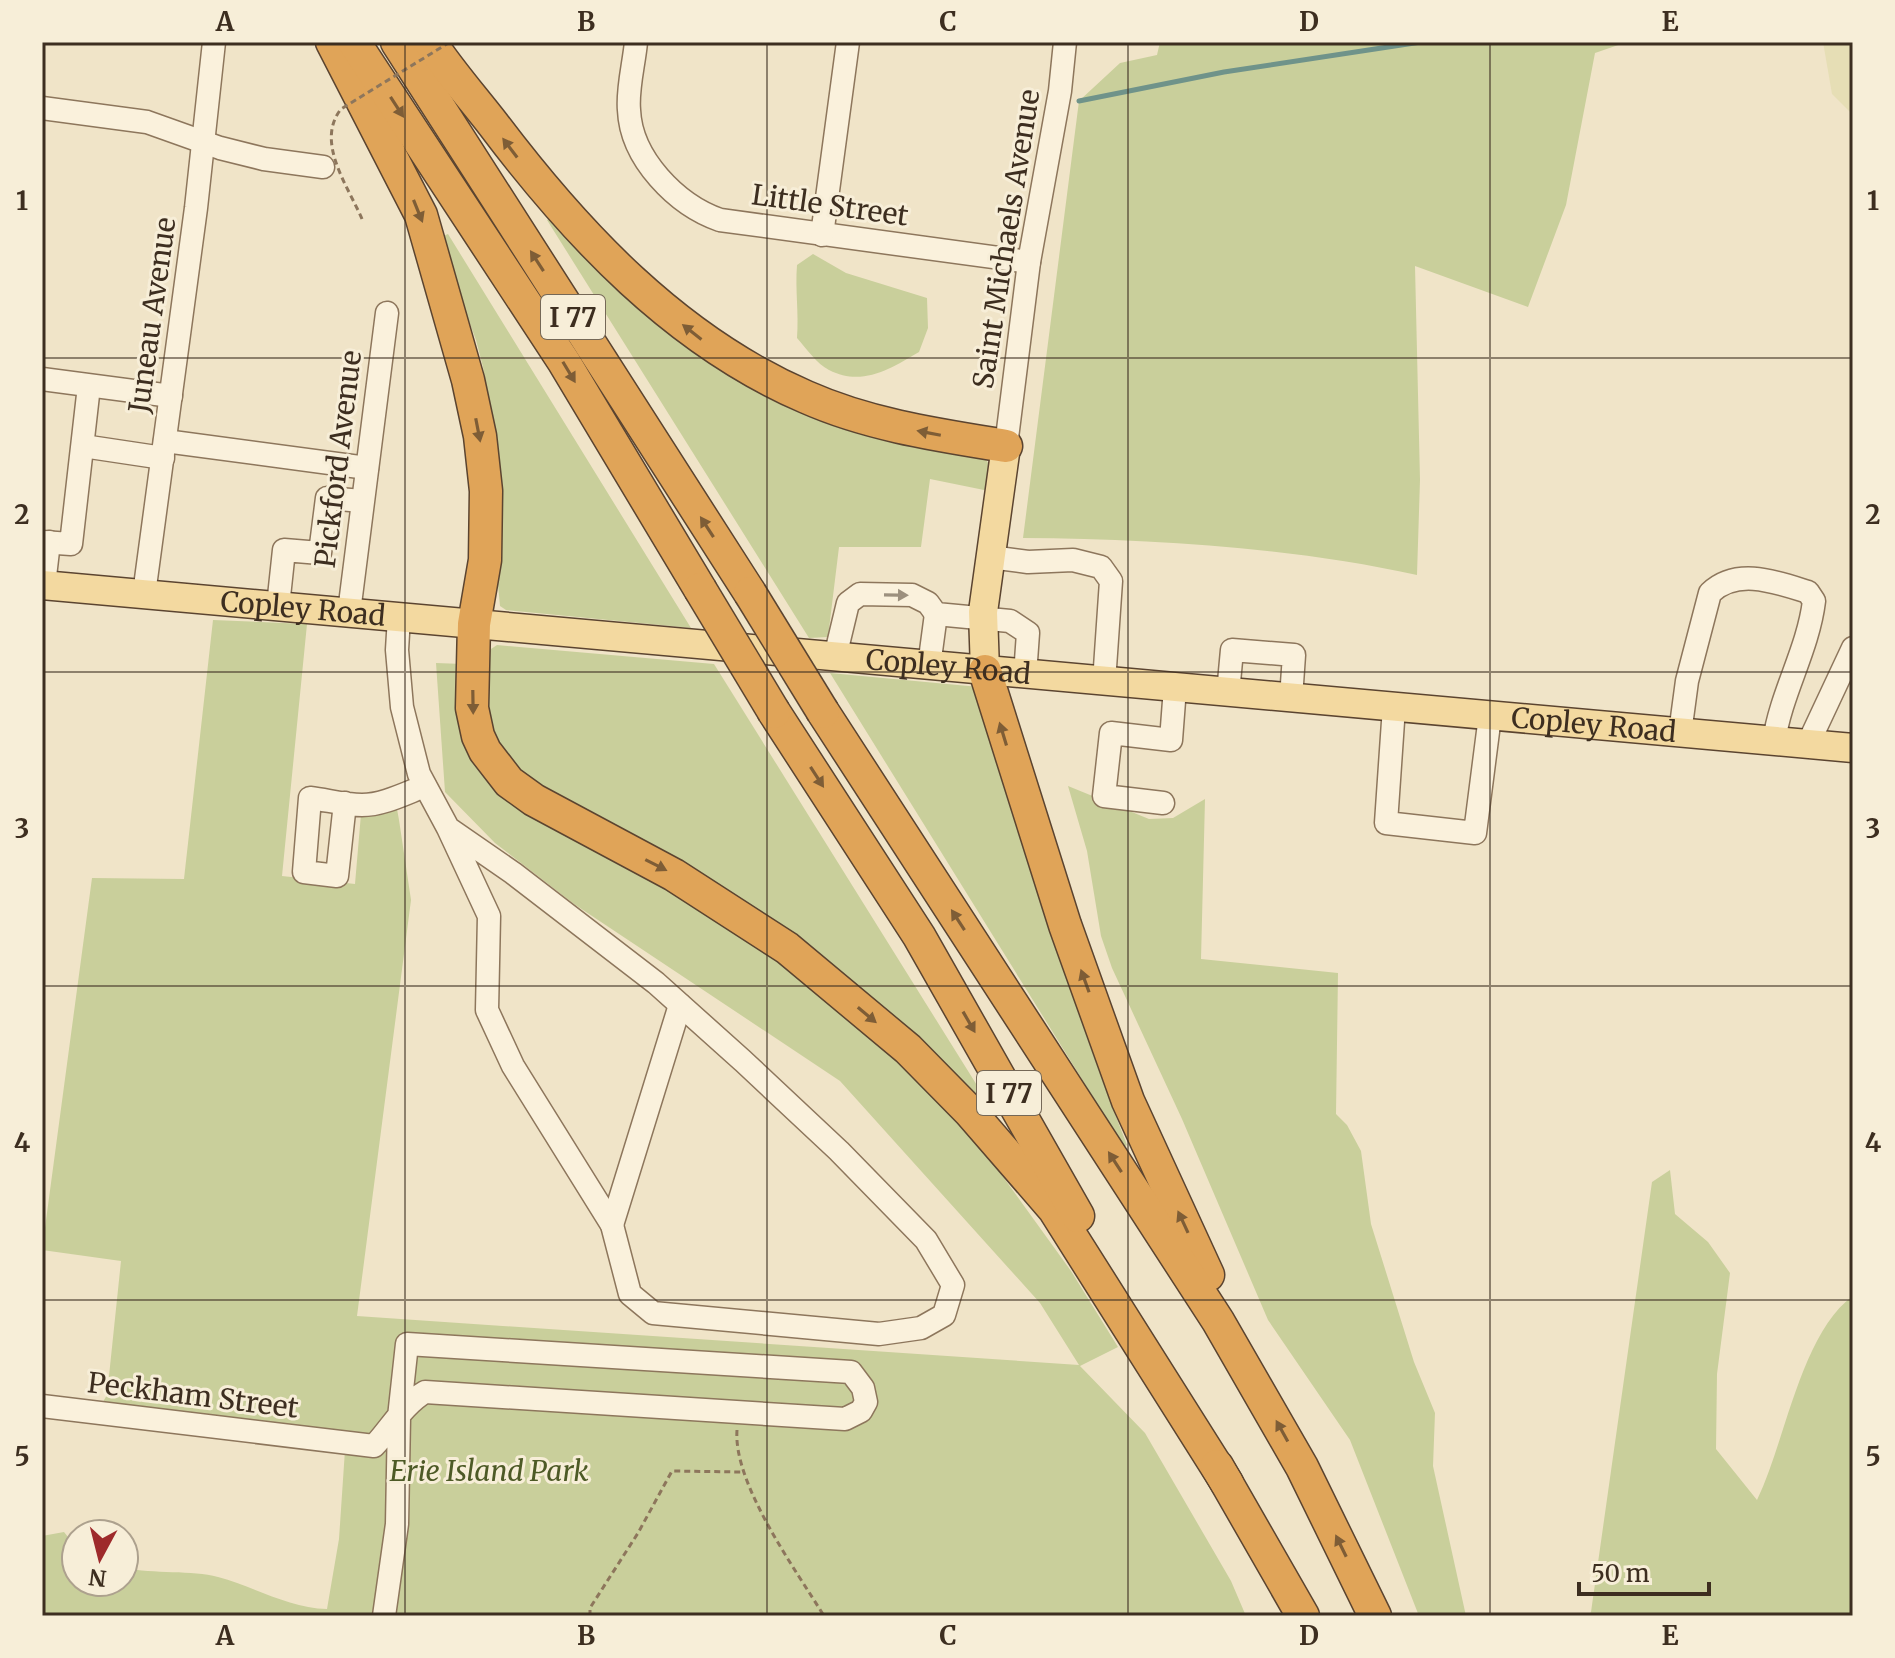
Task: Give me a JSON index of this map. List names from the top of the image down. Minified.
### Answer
{"streets":{"highway":["I 77"],"main road":["Copley Road"],"street":["Little Street","Saint Michaels Avenue","Juneau Avenue","Pickford Avenue","Peckham Street"]},"crossings":[["Little Street","Saint Michaels Avenue"],["Juneau Avenue","Copley Road"],["Pickford Avenue","Copley Road"]],"parks":["Erie Island Park"],"scale_bar":"50 m","north":"bottom","grid":{"columns":["A","B","C","D","E"],"rows":["1","2","3","4","5"]}}
